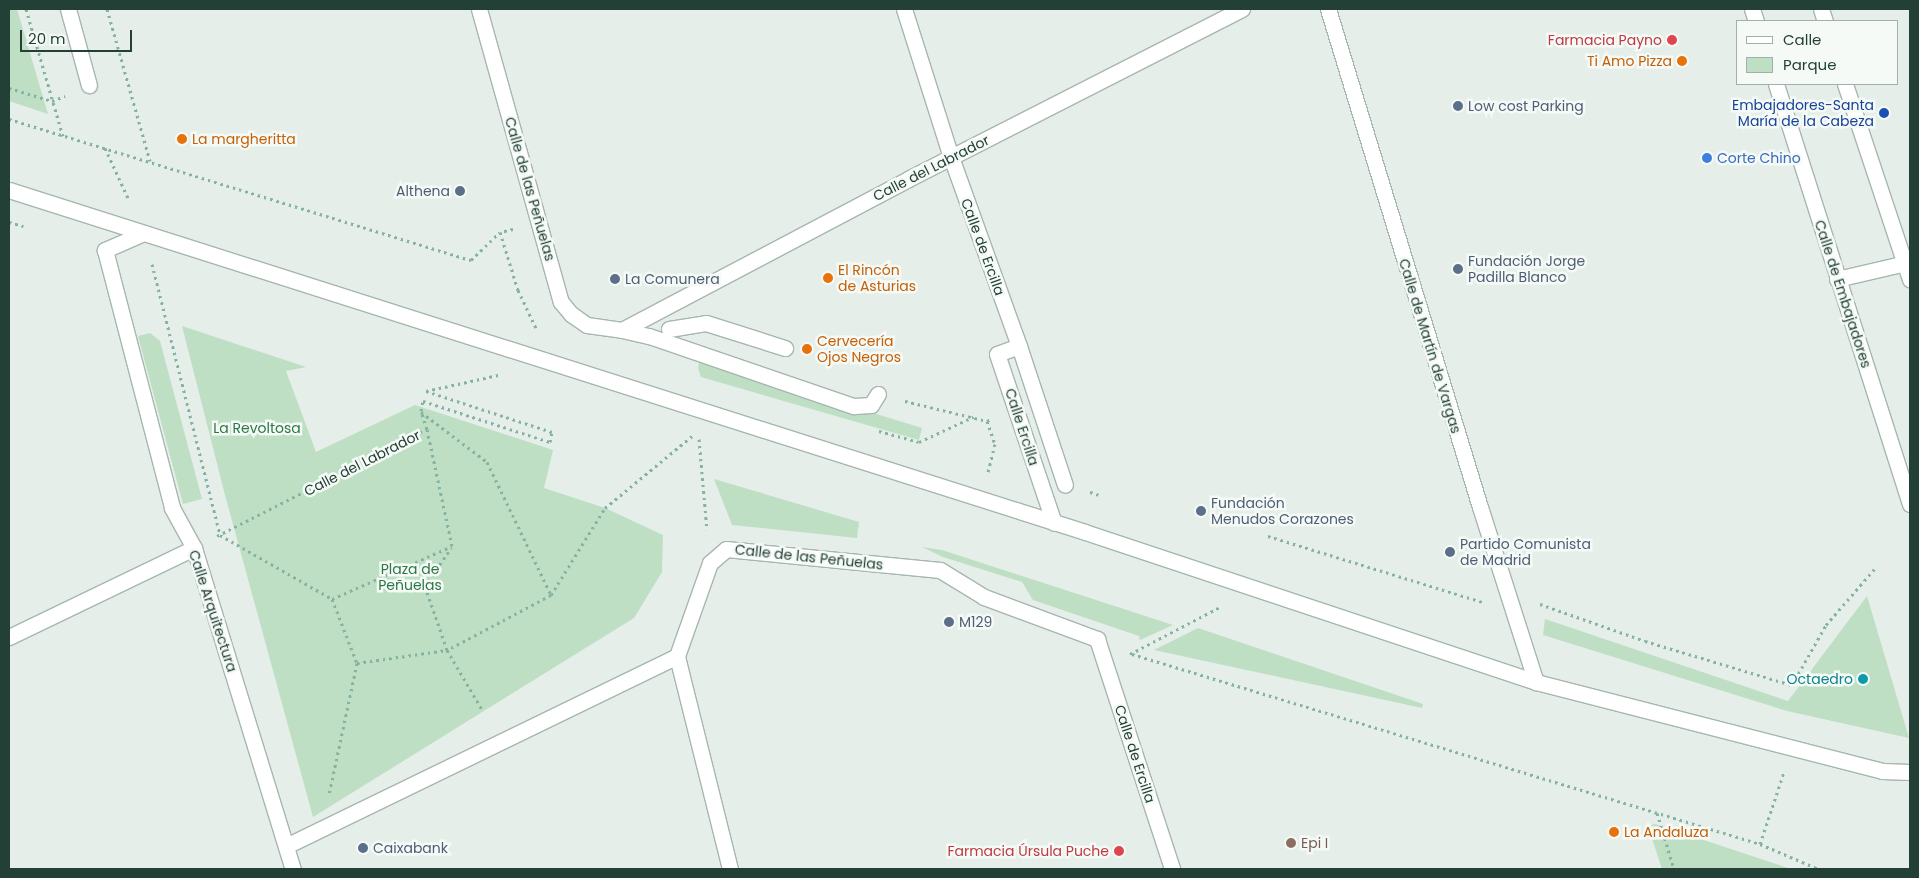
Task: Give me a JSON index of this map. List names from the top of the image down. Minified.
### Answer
{"streets":{"street":["Calle del Labrador","Calle de las Peñuelas","Calle de Ercilla","Calle de Embajadores","Calle de Martín de Vargas","Calle Ercilla","Calle Arquitectura"]},"crossings":[["Calle del Labrador","Calle de las Peñuelas"],["Calle del Labrador","Calle de Ercilla"],["Calle del Labrador","Calle Arquitectura"],["Calle de las Peñuelas","Calle de Ercilla"],["Calle de Ercilla","Calle Ercilla"]],"parks":["La Revoltosa","Plaza de Peñuelas"],"places":["Farmacia Payno","Ti Amo Pizza","Low cost Parking","Embajadores-Santa María de la Cabeza","La margheritta","Corte Chino","Althena","Fundación Jorge Padilla Blanco","El Rincón de Asturias","La Comunera","Cervecería Ojos Negros","Fundación Menudos Corazones","Partido Comunista de Madrid","M129","Octaedro","La Andaluza","Epi I","Caixabank","Farmacia Úrsula Puche"],"legend":["Calle","Parque"],"scale_bar":"20 m"}
